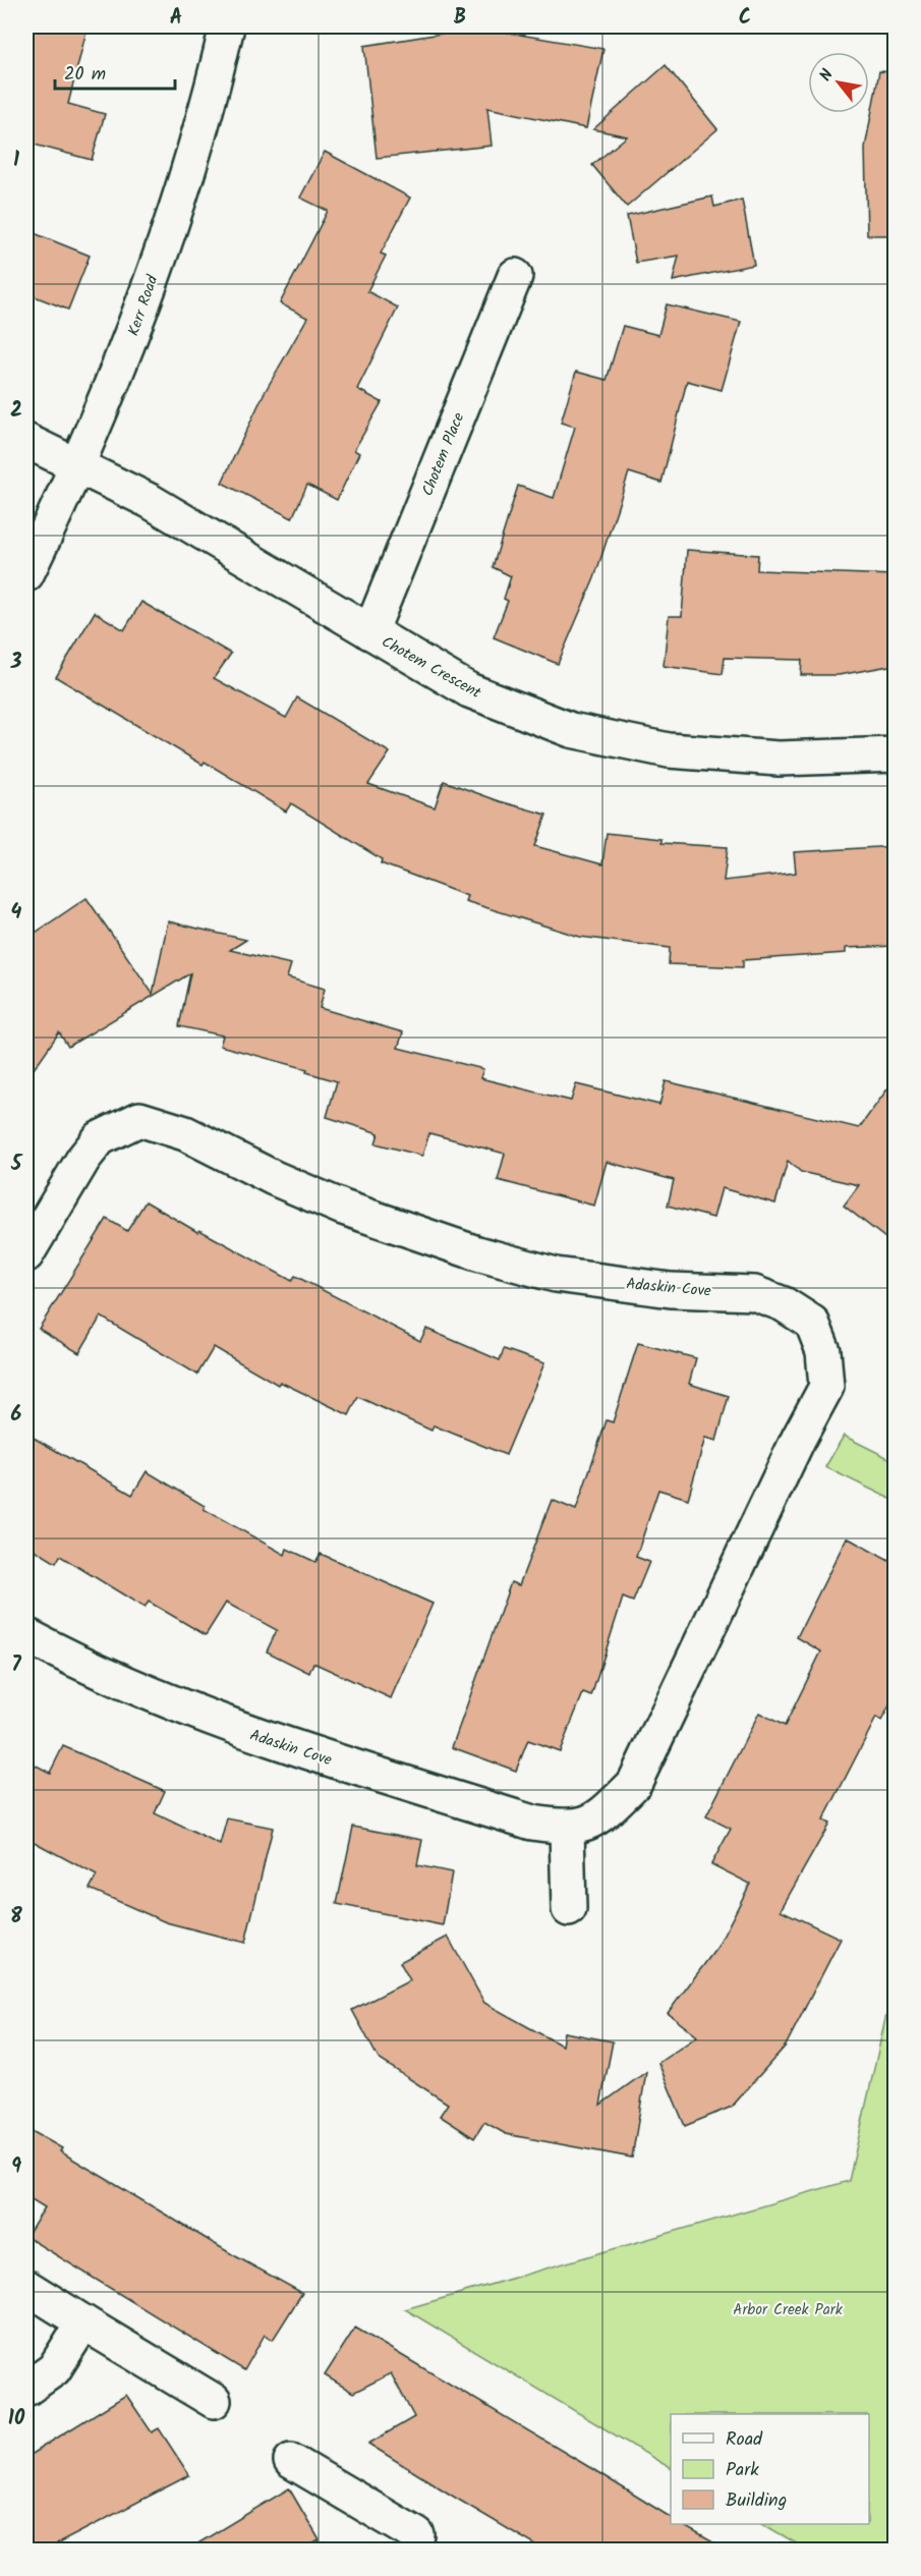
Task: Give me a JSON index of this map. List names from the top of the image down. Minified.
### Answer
{"streets":{"street":["Kerr Road","Chotem Place","Chotem Crescent","Adaskin Cove"]},"crossings":[["Kerr Road","Chotem Crescent"],["Chotem Place","Chotem Crescent"]],"parks":["Arbor Creek Park"],"legend":["Road","Park","Building"],"scale_bar":"20 m","north":"top left","grid":{"columns":["A","B","C"],"rows":["1","2","3","4","5","6","7","8","9","10"]}}
